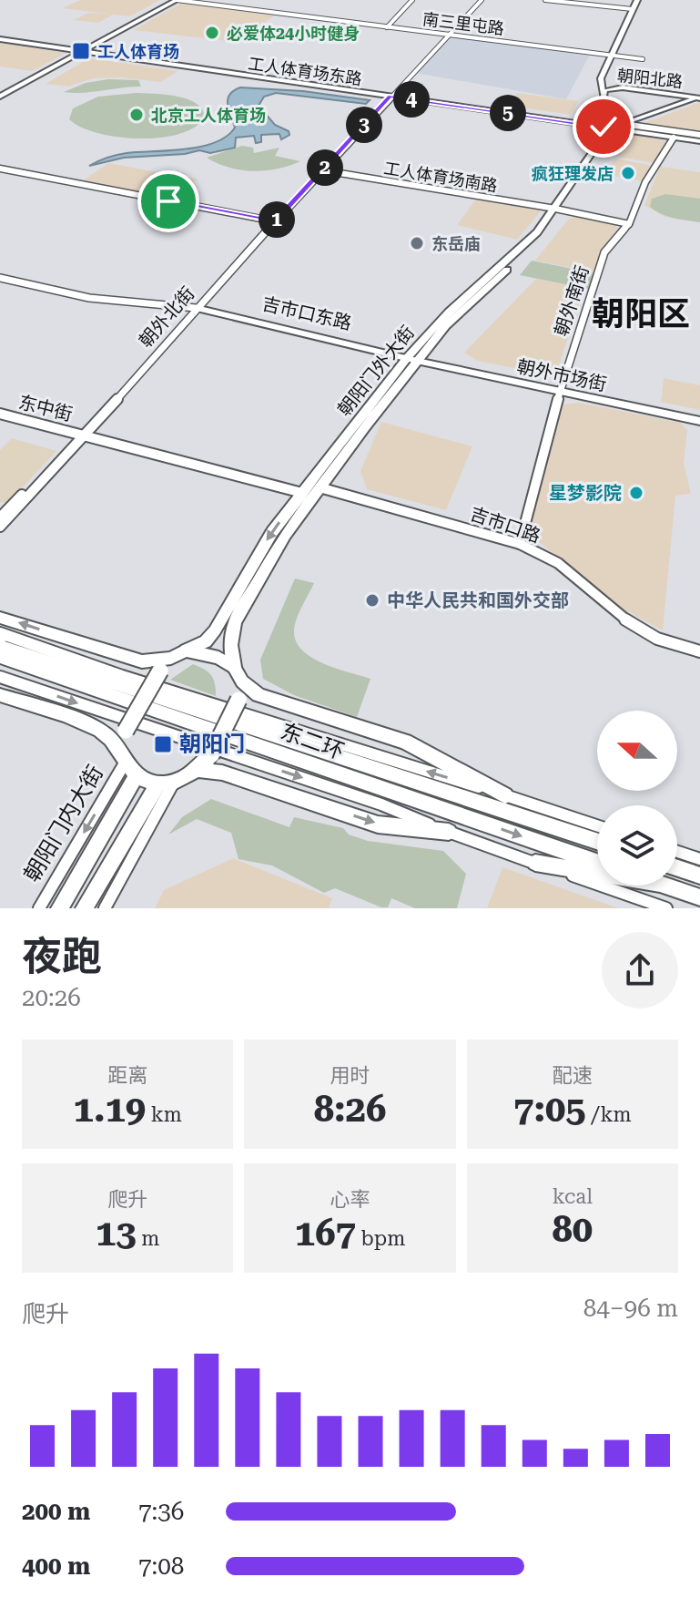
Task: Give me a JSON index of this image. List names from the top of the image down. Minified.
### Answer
{"streets":{"main road":["工人体育场东路","朝阳北路","吉市口东路","朝阳门外大街","朝外市场街","东二环","朝阳门内大街"],"street":["南三里屯路","工人体育场南路","朝外南街","朝外北街","东中街","吉市口路"]},"crossings":[["南三里屯路","朝阳北路"],["工人体育场东路","朝阳北路"],["工人体育场东路","朝阳门外大街"],["朝阳北路","朝阳门外大街"],["工人体育场南路","朝外南街"],["工人体育场南路","朝阳门外大街"],["朝外南街","朝外市场街"],["朝外南街","吉市口路"],["吉市口东路","朝外北街"],["吉市口东路","朝阳门外大街"],["吉市口东路","朝外市场街"],["朝外北街","东中街"],["朝阳门外大街","朝外市场街"],["朝阳门外大街","吉市口路"],["朝阳门外大街","朝阳门内大街"]],"districts":["朝阳区"],"places":{"other":["必爱体24小时健身","北京工人体育场","疯狂理发店","东岳庙","星梦影院","中华人民共和国外交部"],"transit":["工人体育场","朝阳门"]},"north":"left","page":{"pins":["4","5","3","2","1"],"heading":["夜跑","20:26"],"stats":[["距离","1.19 km"],["用时","8:26"],["配速","7:05 /km"],["爬升","13 m"],["心率","167 bpm"],["kcal","80"]],"chart":["爬升","84–96 m"],"list":[{"name":"200 m","note":"7:36"},{"name":"400 m","note":"7:08"}]}}
